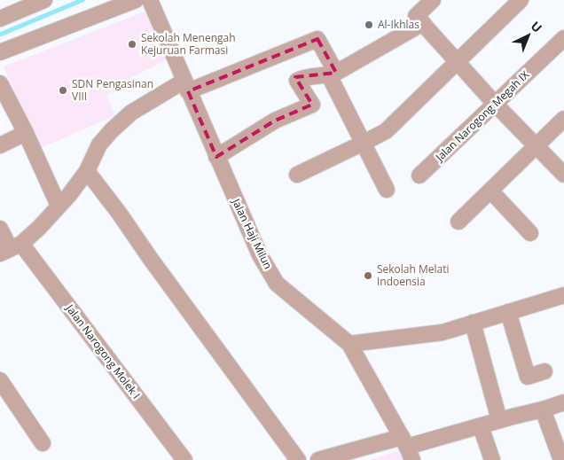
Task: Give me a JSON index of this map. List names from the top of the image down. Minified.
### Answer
{"streets":{"street":["Jalan Narogong Megah IX","Jalan Haji Milun","Jalan Narogong Molek I"]},"places":["Al-Ikhlas","Sekolah Menengah Kejuruan Farmasi","SDN Pengasinan VIII","Sekolah Melati Indoensia"],"north":"top right"}
